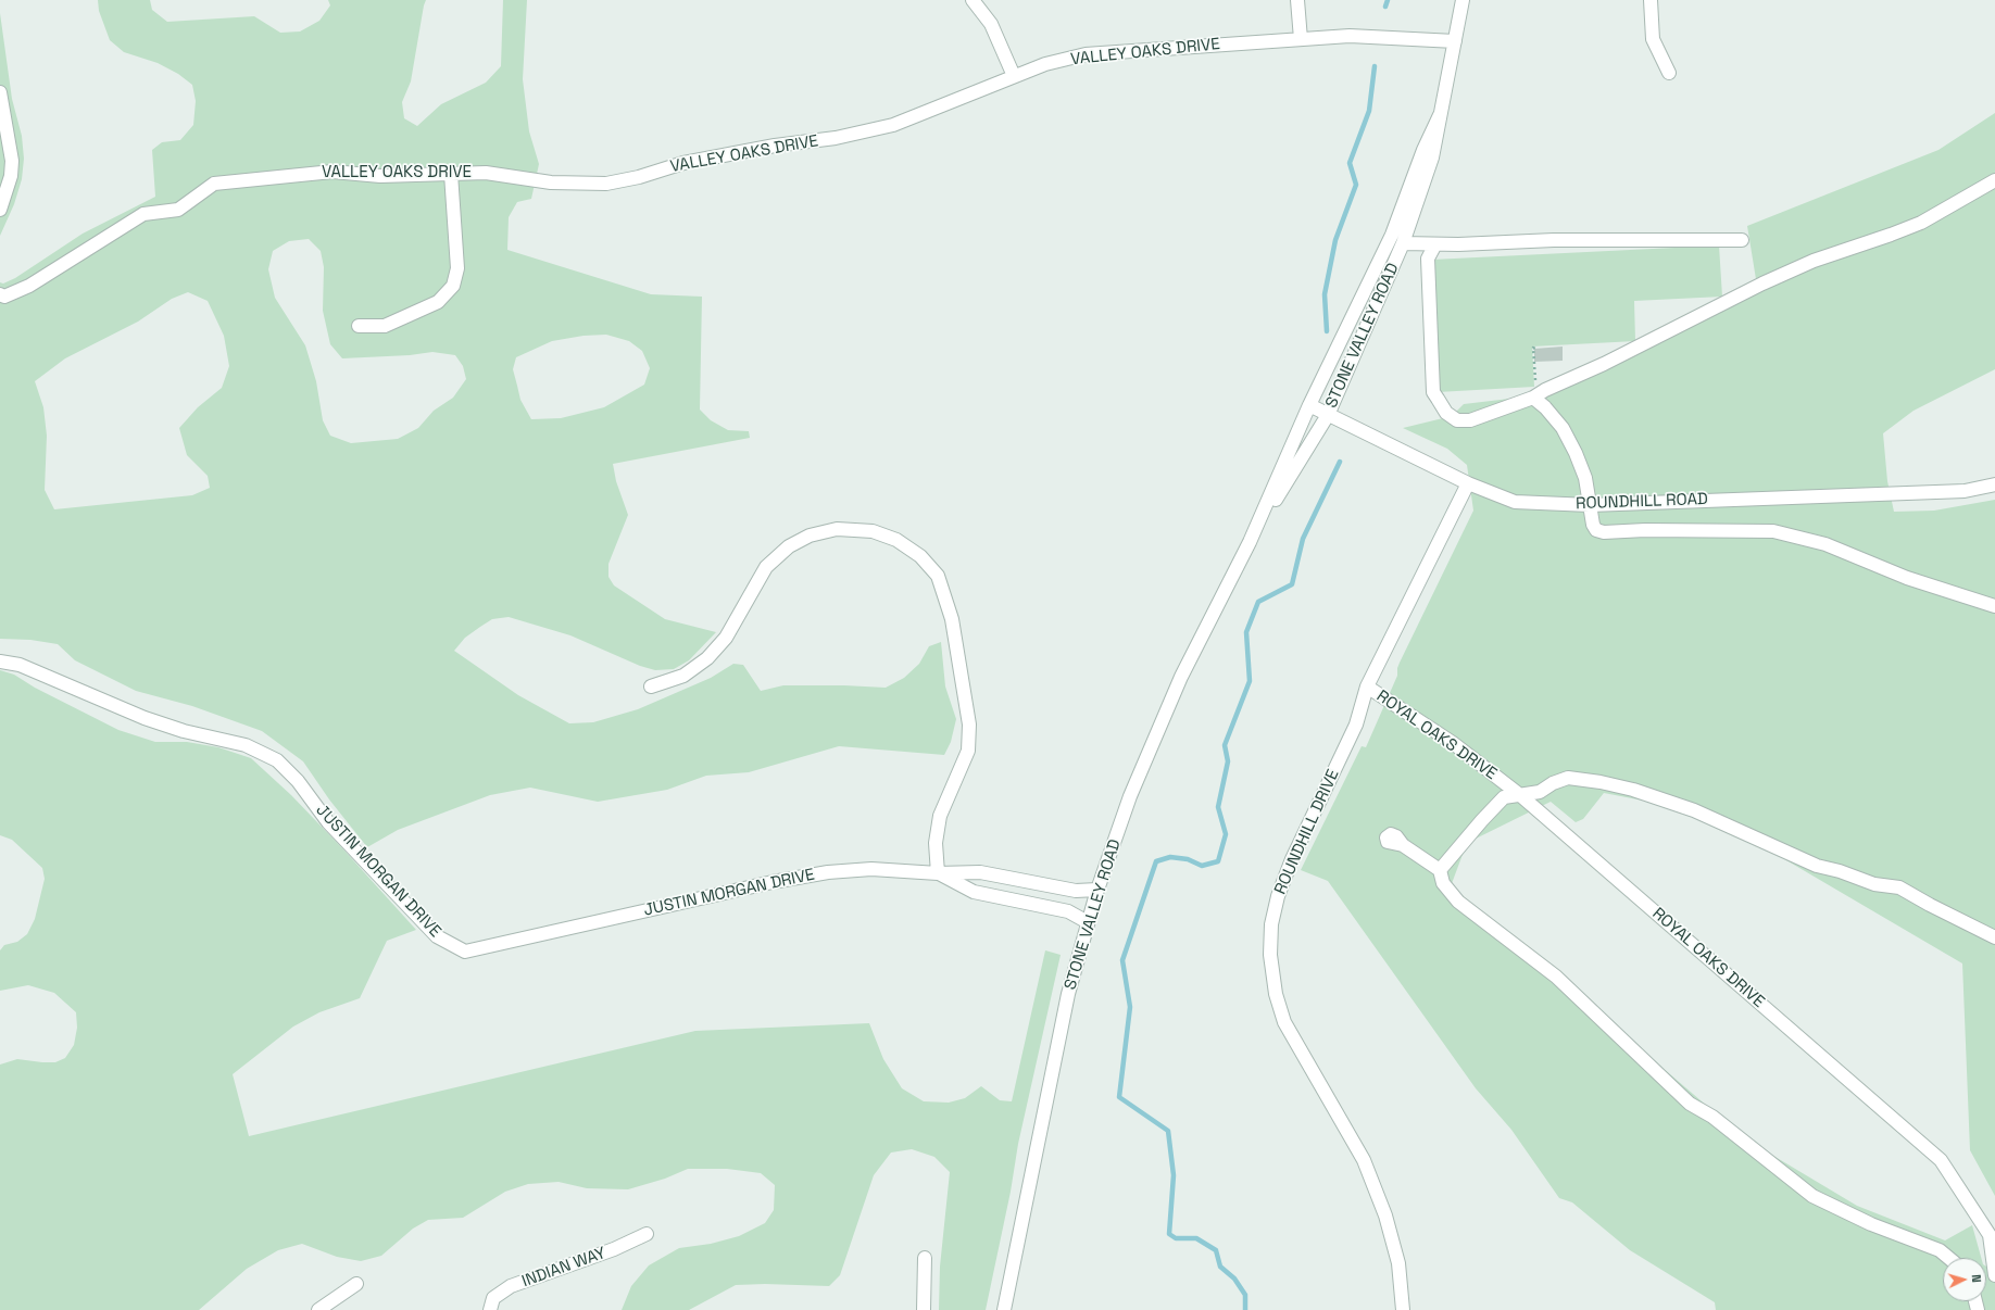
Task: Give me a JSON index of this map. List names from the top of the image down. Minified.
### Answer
{"streets":{"street":["VALLEY OAKS DRIVE","STONE VALLEY ROAD","ROUNDHILL ROAD","ROYAL OAKS DRIVE","ROUNDHILL DRIVE","JUSTIN MORGAN DRIVE","INDIAN WAY"]},"crossings":[["VALLEY OAKS DRIVE","STONE VALLEY ROAD"],["STONE VALLEY ROAD","ROUNDHILL ROAD"],["STONE VALLEY ROAD","JUSTIN MORGAN DRIVE"],["ROUNDHILL ROAD","ROUNDHILL DRIVE"],["ROYAL OAKS DRIVE","ROUNDHILL DRIVE"]],"north":"right"}
